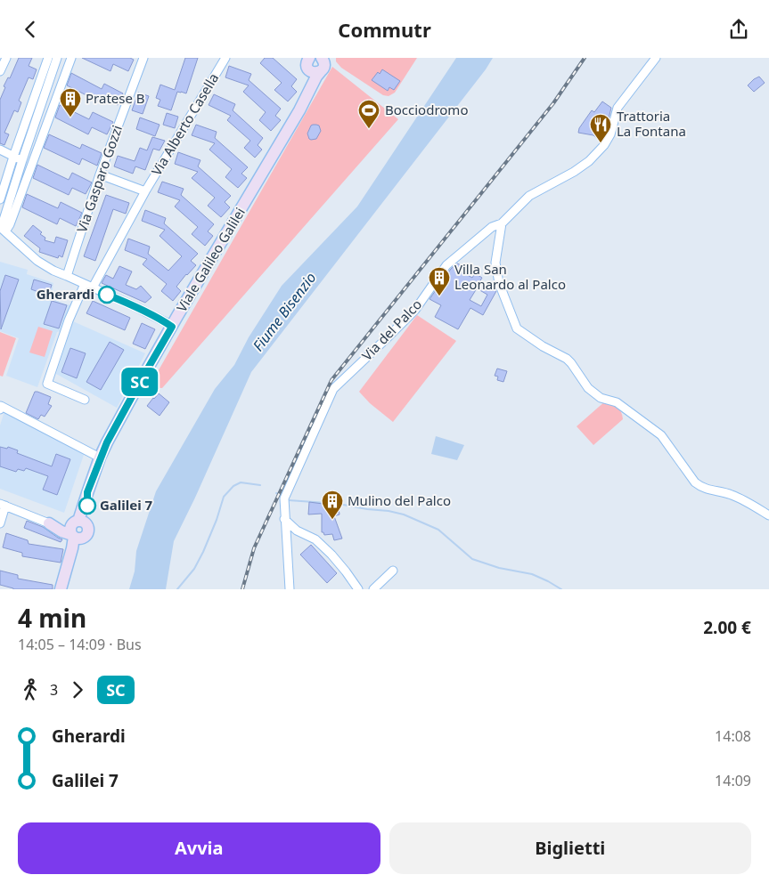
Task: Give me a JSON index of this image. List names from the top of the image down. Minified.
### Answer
{"streets":{"main road":["Viale Galileo Galilei"],"street":["Via Alberto Casella","Via Gasparo Gozzi","Via del Palco"]},"crossings":[["Via Alberto Casella","Via Gasparo Gozzi"]],"water":["Fiume Bisenzio"],"places":{"building":["Pratese B","Villa San Leonardo al Palco","Mulino del Palco"],"sports":["Bocciodromo"],"restaurant":["Trattoria La Fontana"],"other":["Gherardi","Galilei 7"]},"lines":["bus line SC"],"page":{"header":"Commutr","on_map":"SC","heading":["4 min","14:05 – 14:09 · Bus","2.00 €"],"legs":["3","SC"],"list":[{"name":"Gherardi","value":"14:08"},{"name":"Galilei 7","value":"14:09"}],"buttons":["Avvia","Biglietti"]}}
